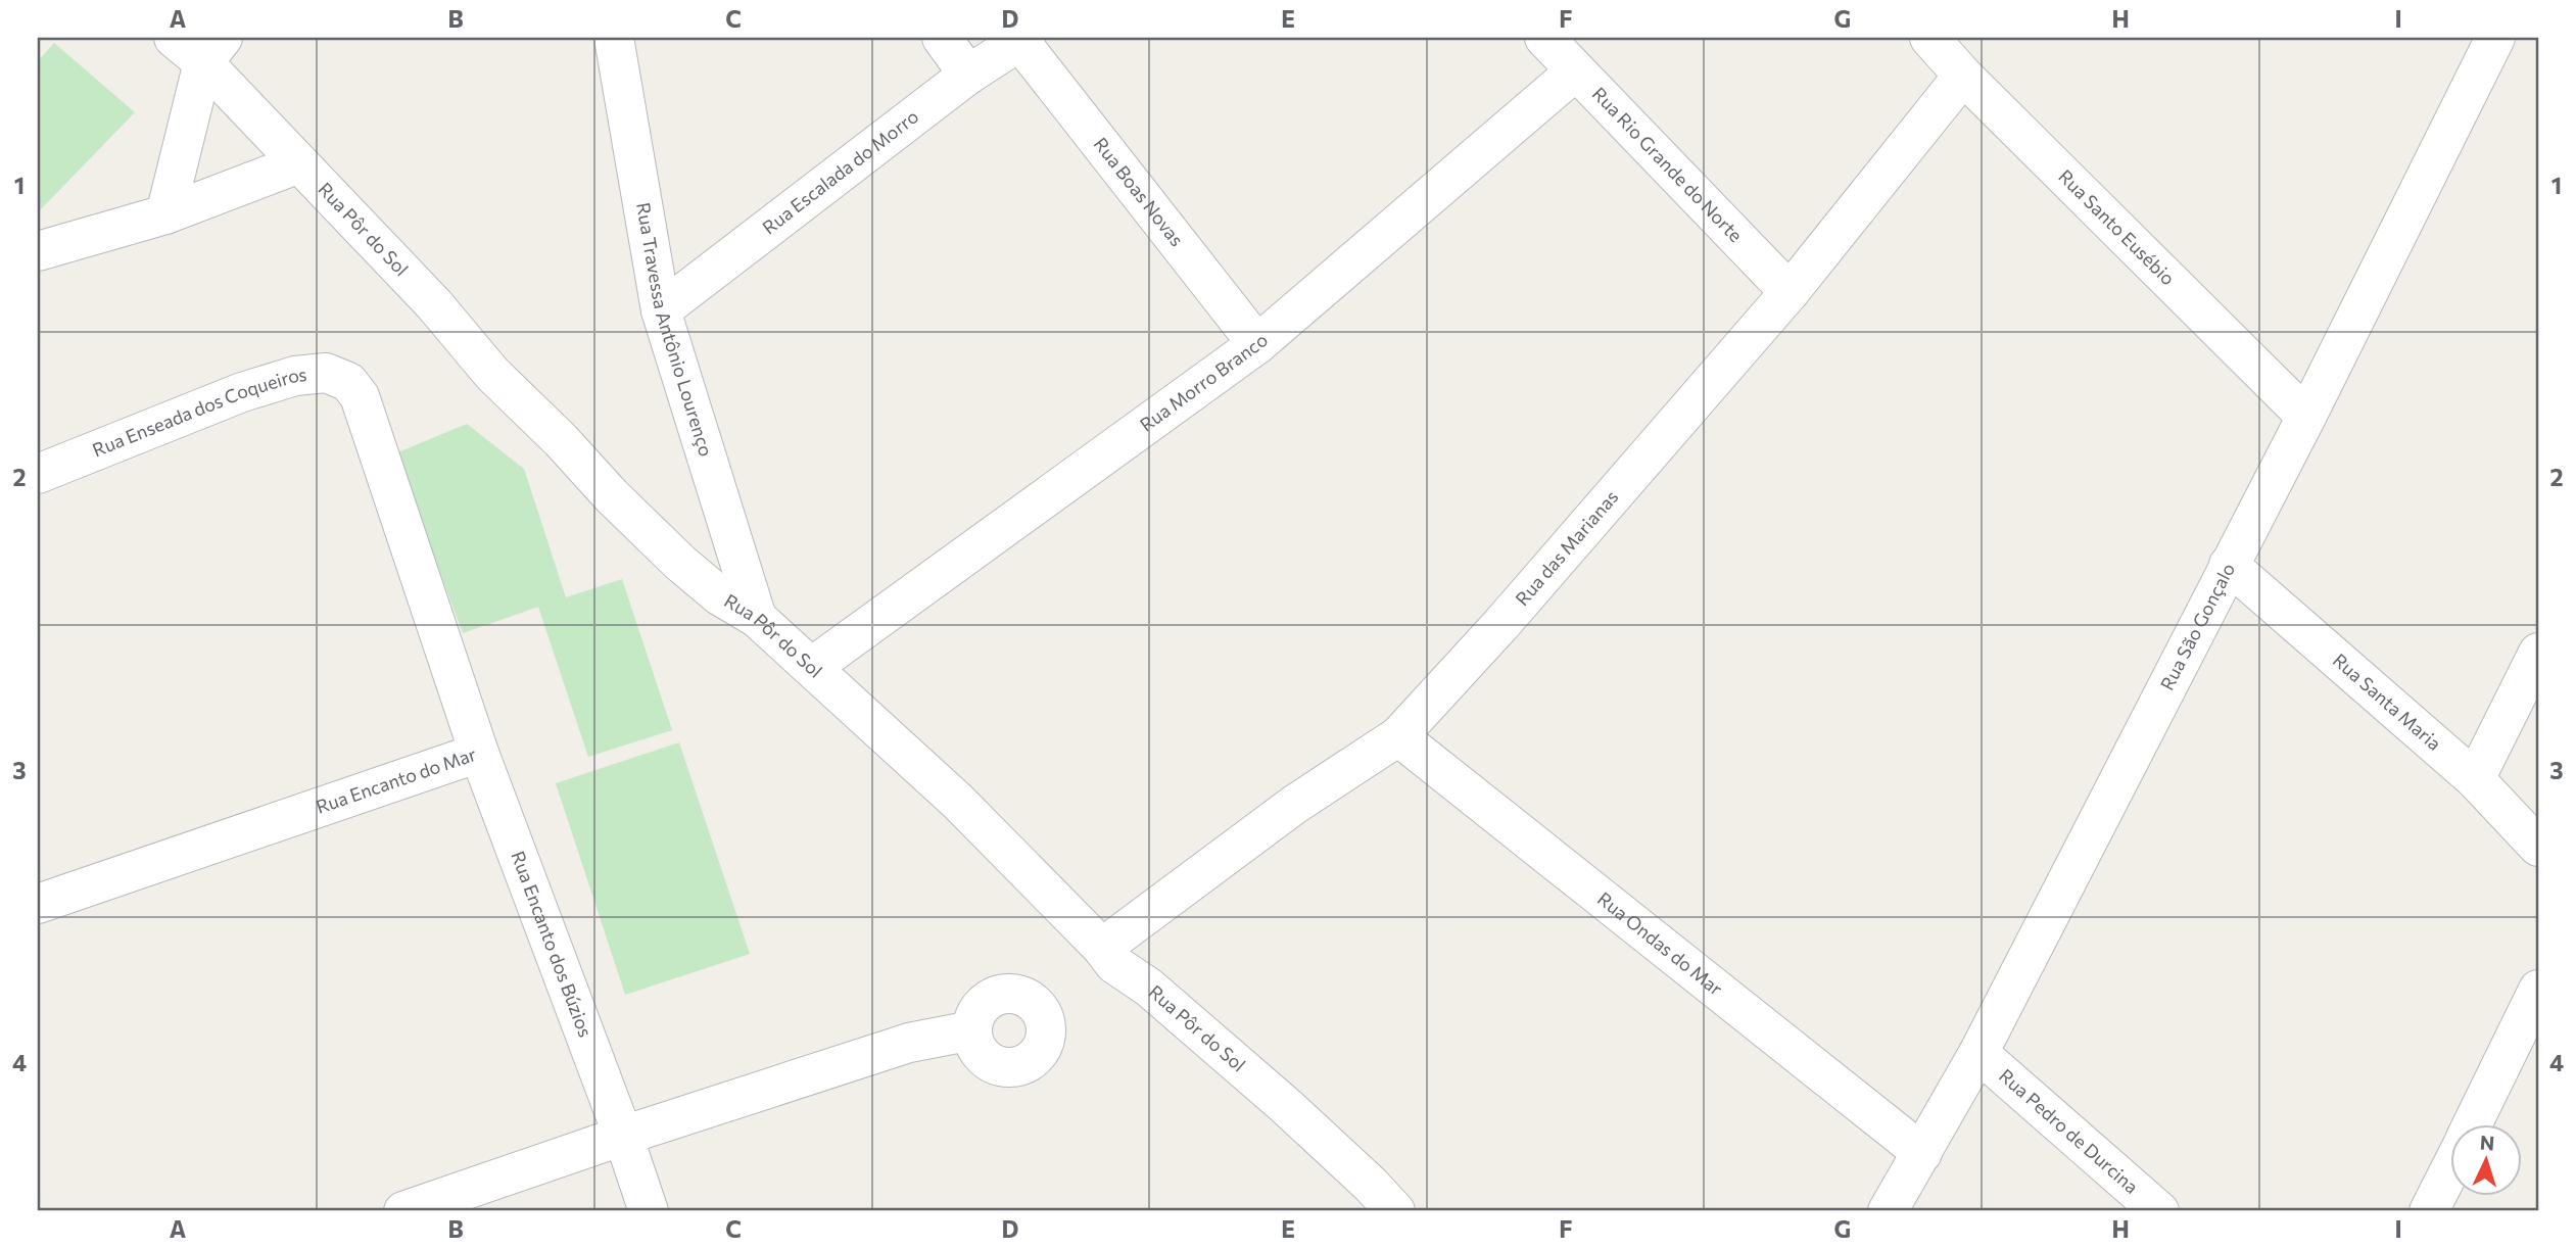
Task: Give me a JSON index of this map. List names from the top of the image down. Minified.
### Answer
{"streets":{"street":["Rua Rio Grande do Norte","Rua Escalada do Morro","Rua Boas Novas","Rua Santo Eusébio","Rua Pôr do Sol","Rua Travessa Antônio Lourenço","Rua Morro Branco","Rua Enseada dos Coqueiros","Rua das Marianas","Rua São Gonçalo","Rua Santa Maria","Rua Encanto do Mar","Rua Encanto dos Búzios","Rua Ondas do Mar","Rua Pedro de Durcina"]},"crossings":[["Rua Rio Grande do Norte","Rua Morro Branco"],["Rua Rio Grande do Norte","Rua das Marianas"],["Rua Escalada do Morro","Rua Boas Novas"],["Rua Escalada do Morro","Rua Travessa Antônio Lourenço"],["Rua Boas Novas","Rua Morro Branco"],["Rua Santo Eusébio","Rua das Marianas"],["Rua Santo Eusébio","Rua São Gonçalo"],["Rua Pôr do Sol","Rua Travessa Antônio Lourenço"],["Rua Pôr do Sol","Rua Morro Branco"],["Rua Pôr do Sol","Rua das Marianas"],["Rua Enseada dos Coqueiros","Rua Encanto do Mar"],["Rua das Marianas","Rua Ondas do Mar"],["Rua São Gonçalo","Rua Santa Maria"],["Rua São Gonçalo","Rua Ondas do Mar"],["Rua São Gonçalo","Rua Pedro de Durcina"],["Rua Encanto do Mar","Rua Encanto dos Búzios"]],"north":"top","grid":{"columns":["A","B","C","D","E","F","G","H","I"],"rows":["1","2","3","4"]}}
